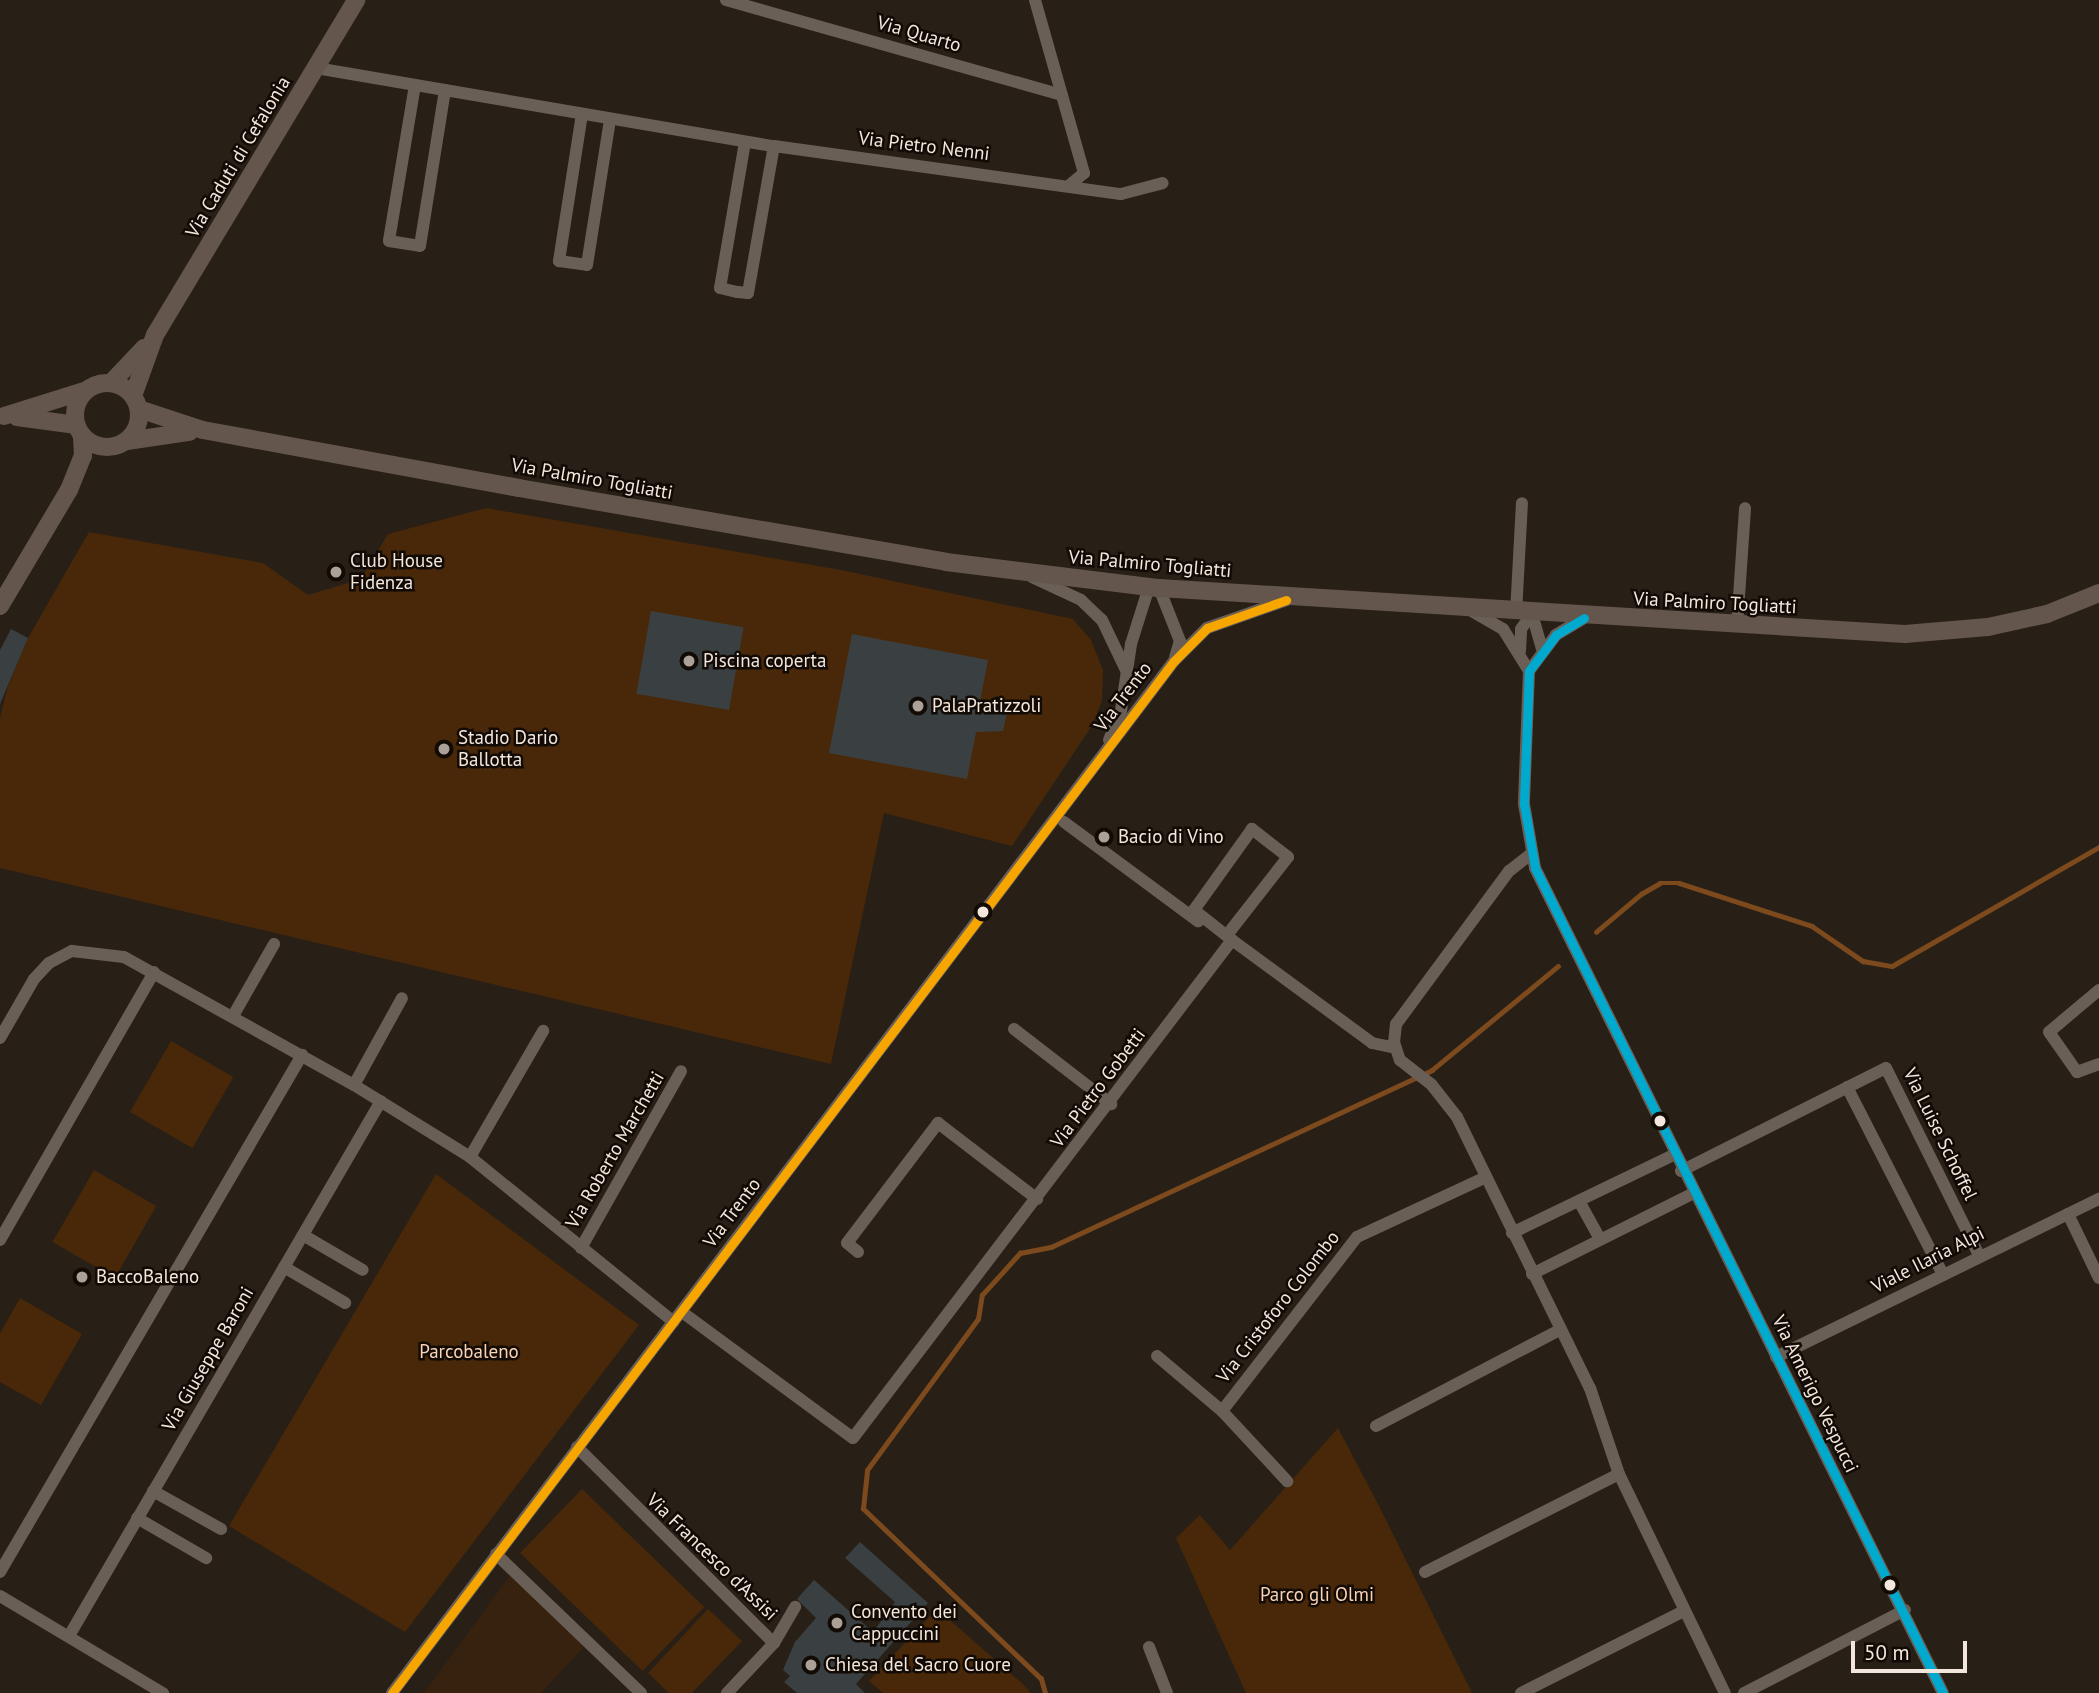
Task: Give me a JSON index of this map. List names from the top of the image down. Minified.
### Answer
{"streets":{"street":["Via Quarto","Via Pietro Nenni","Via Caduti di Cefalonia","Via Palmiro Togliatti","Via Trento","Via Pietro Gobetti","Via Luise Schoffel","Via Roberto Marchetti","Viale Ilaria Alpi","Via Cristoforo Colombo","Via Giuseppe Baroni","Via Amerigo Vespucci","Via Francesco d'Assisi"]},"crossings":[["Via Pietro Nenni","Via Caduti di Cefalonia"],["Via Caduti di Cefalonia","Via Palmiro Togliatti"],["Via Palmiro Togliatti","Via Trento"],["Via Palmiro Togliatti","Via Amerigo Vespucci"],["Via Trento","Via Pietro Gobetti"],["Via Trento","Via Roberto Marchetti"],["Via Trento","Via Francesco d'Assisi"],["Via Pietro Gobetti","Via Roberto Marchetti"],["Via Luise Schoffel","Viale Ilaria Alpi"],["Via Luise Schoffel","Via Amerigo Vespucci"],["Via Roberto Marchetti","Via Giuseppe Baroni"],["Viale Ilaria Alpi","Via Amerigo Vespucci"]],"parks":["Parcobaleno","Parco gli Olmi"],"places":["Club House Fidenza","Piscina coperta","PalaPratizzoli","Stadio Dario Ballotta","Bacio di Vino","BaccoBaleno","Convento dei Cappuccini","Chiesa del Sacro Cuore"],"scale_bar":"50 m"}
